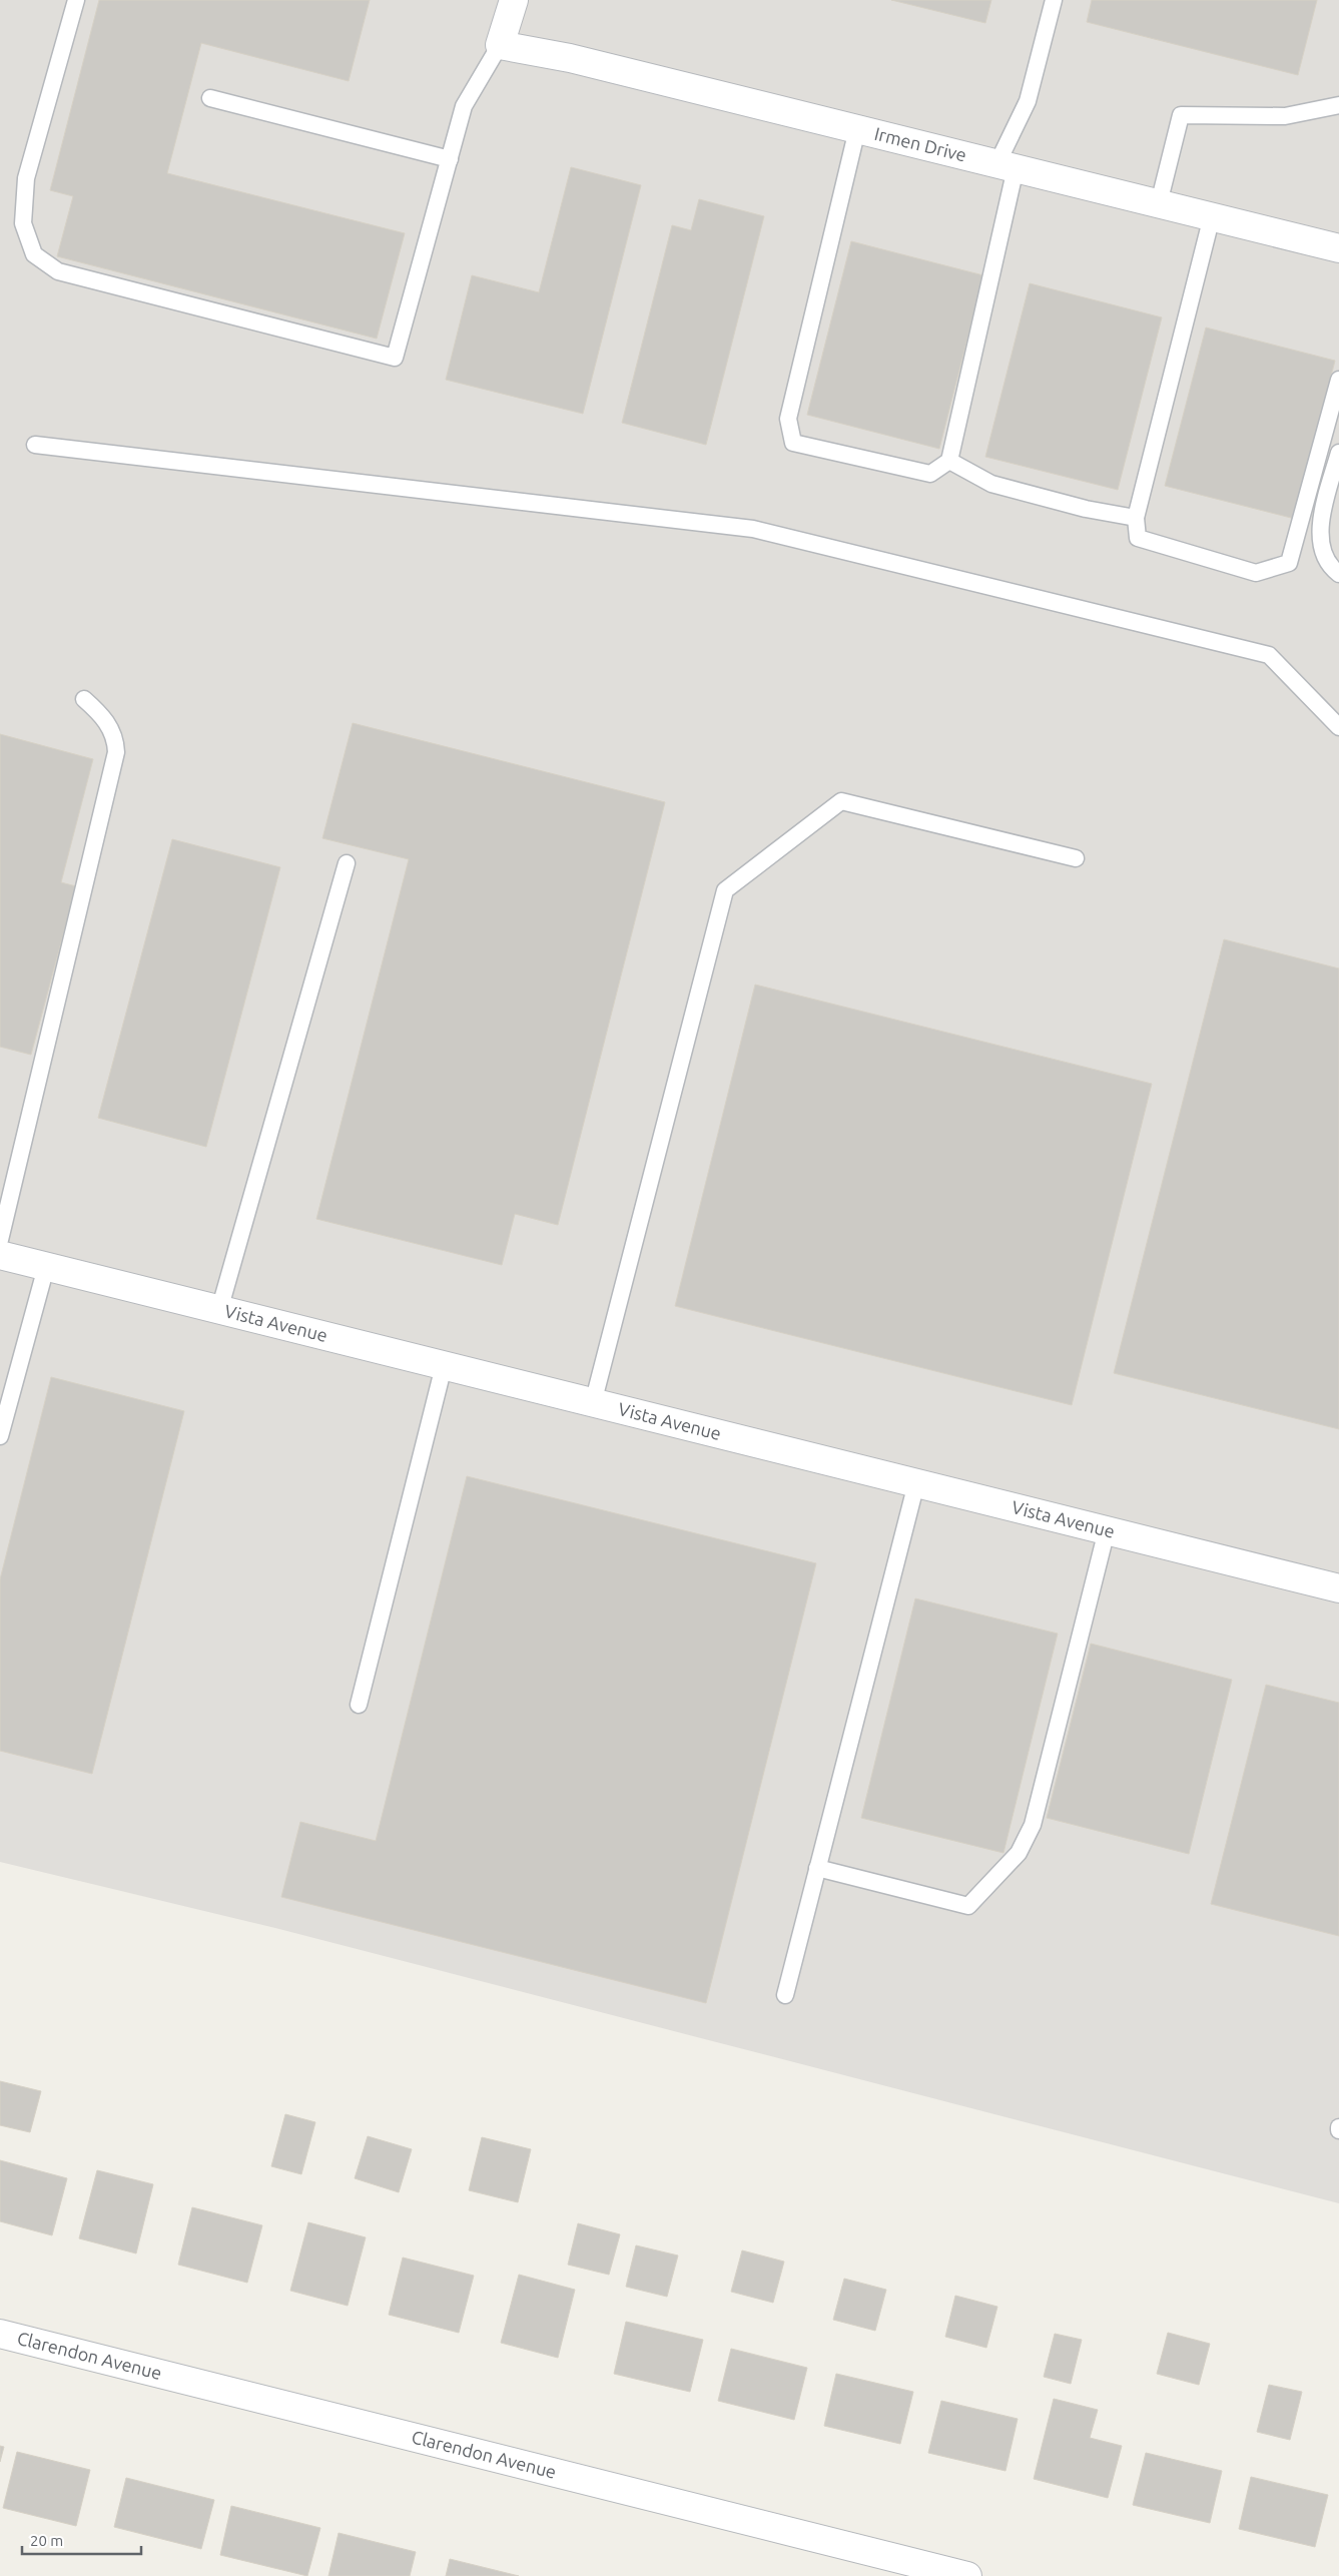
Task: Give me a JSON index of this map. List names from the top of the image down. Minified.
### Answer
{"streets":{"street":["Irmen Drive","Vista Avenue","Clarendon Avenue"]},"scale_bar":"20 m"}
